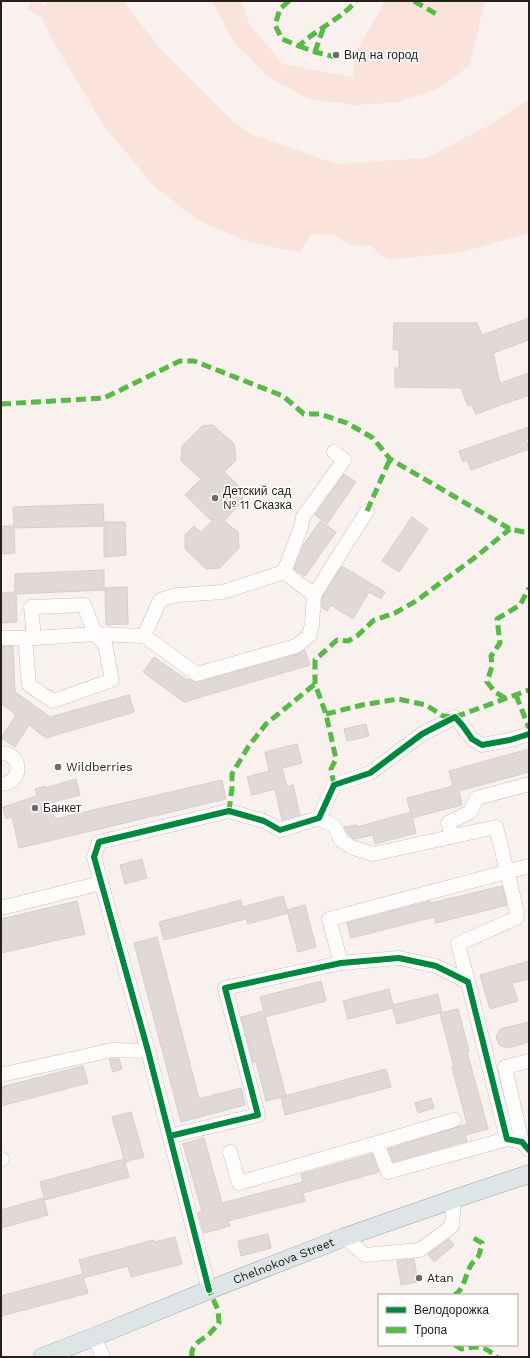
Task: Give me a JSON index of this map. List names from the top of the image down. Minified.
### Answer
{"streets":{"main road":["Chelnokova Street"]},"places":["Вид на город","Детский сад № 11 Сказка","Wildberries","Банкет","Atan"],"legend":["Велодорожка","Тропа"]}
